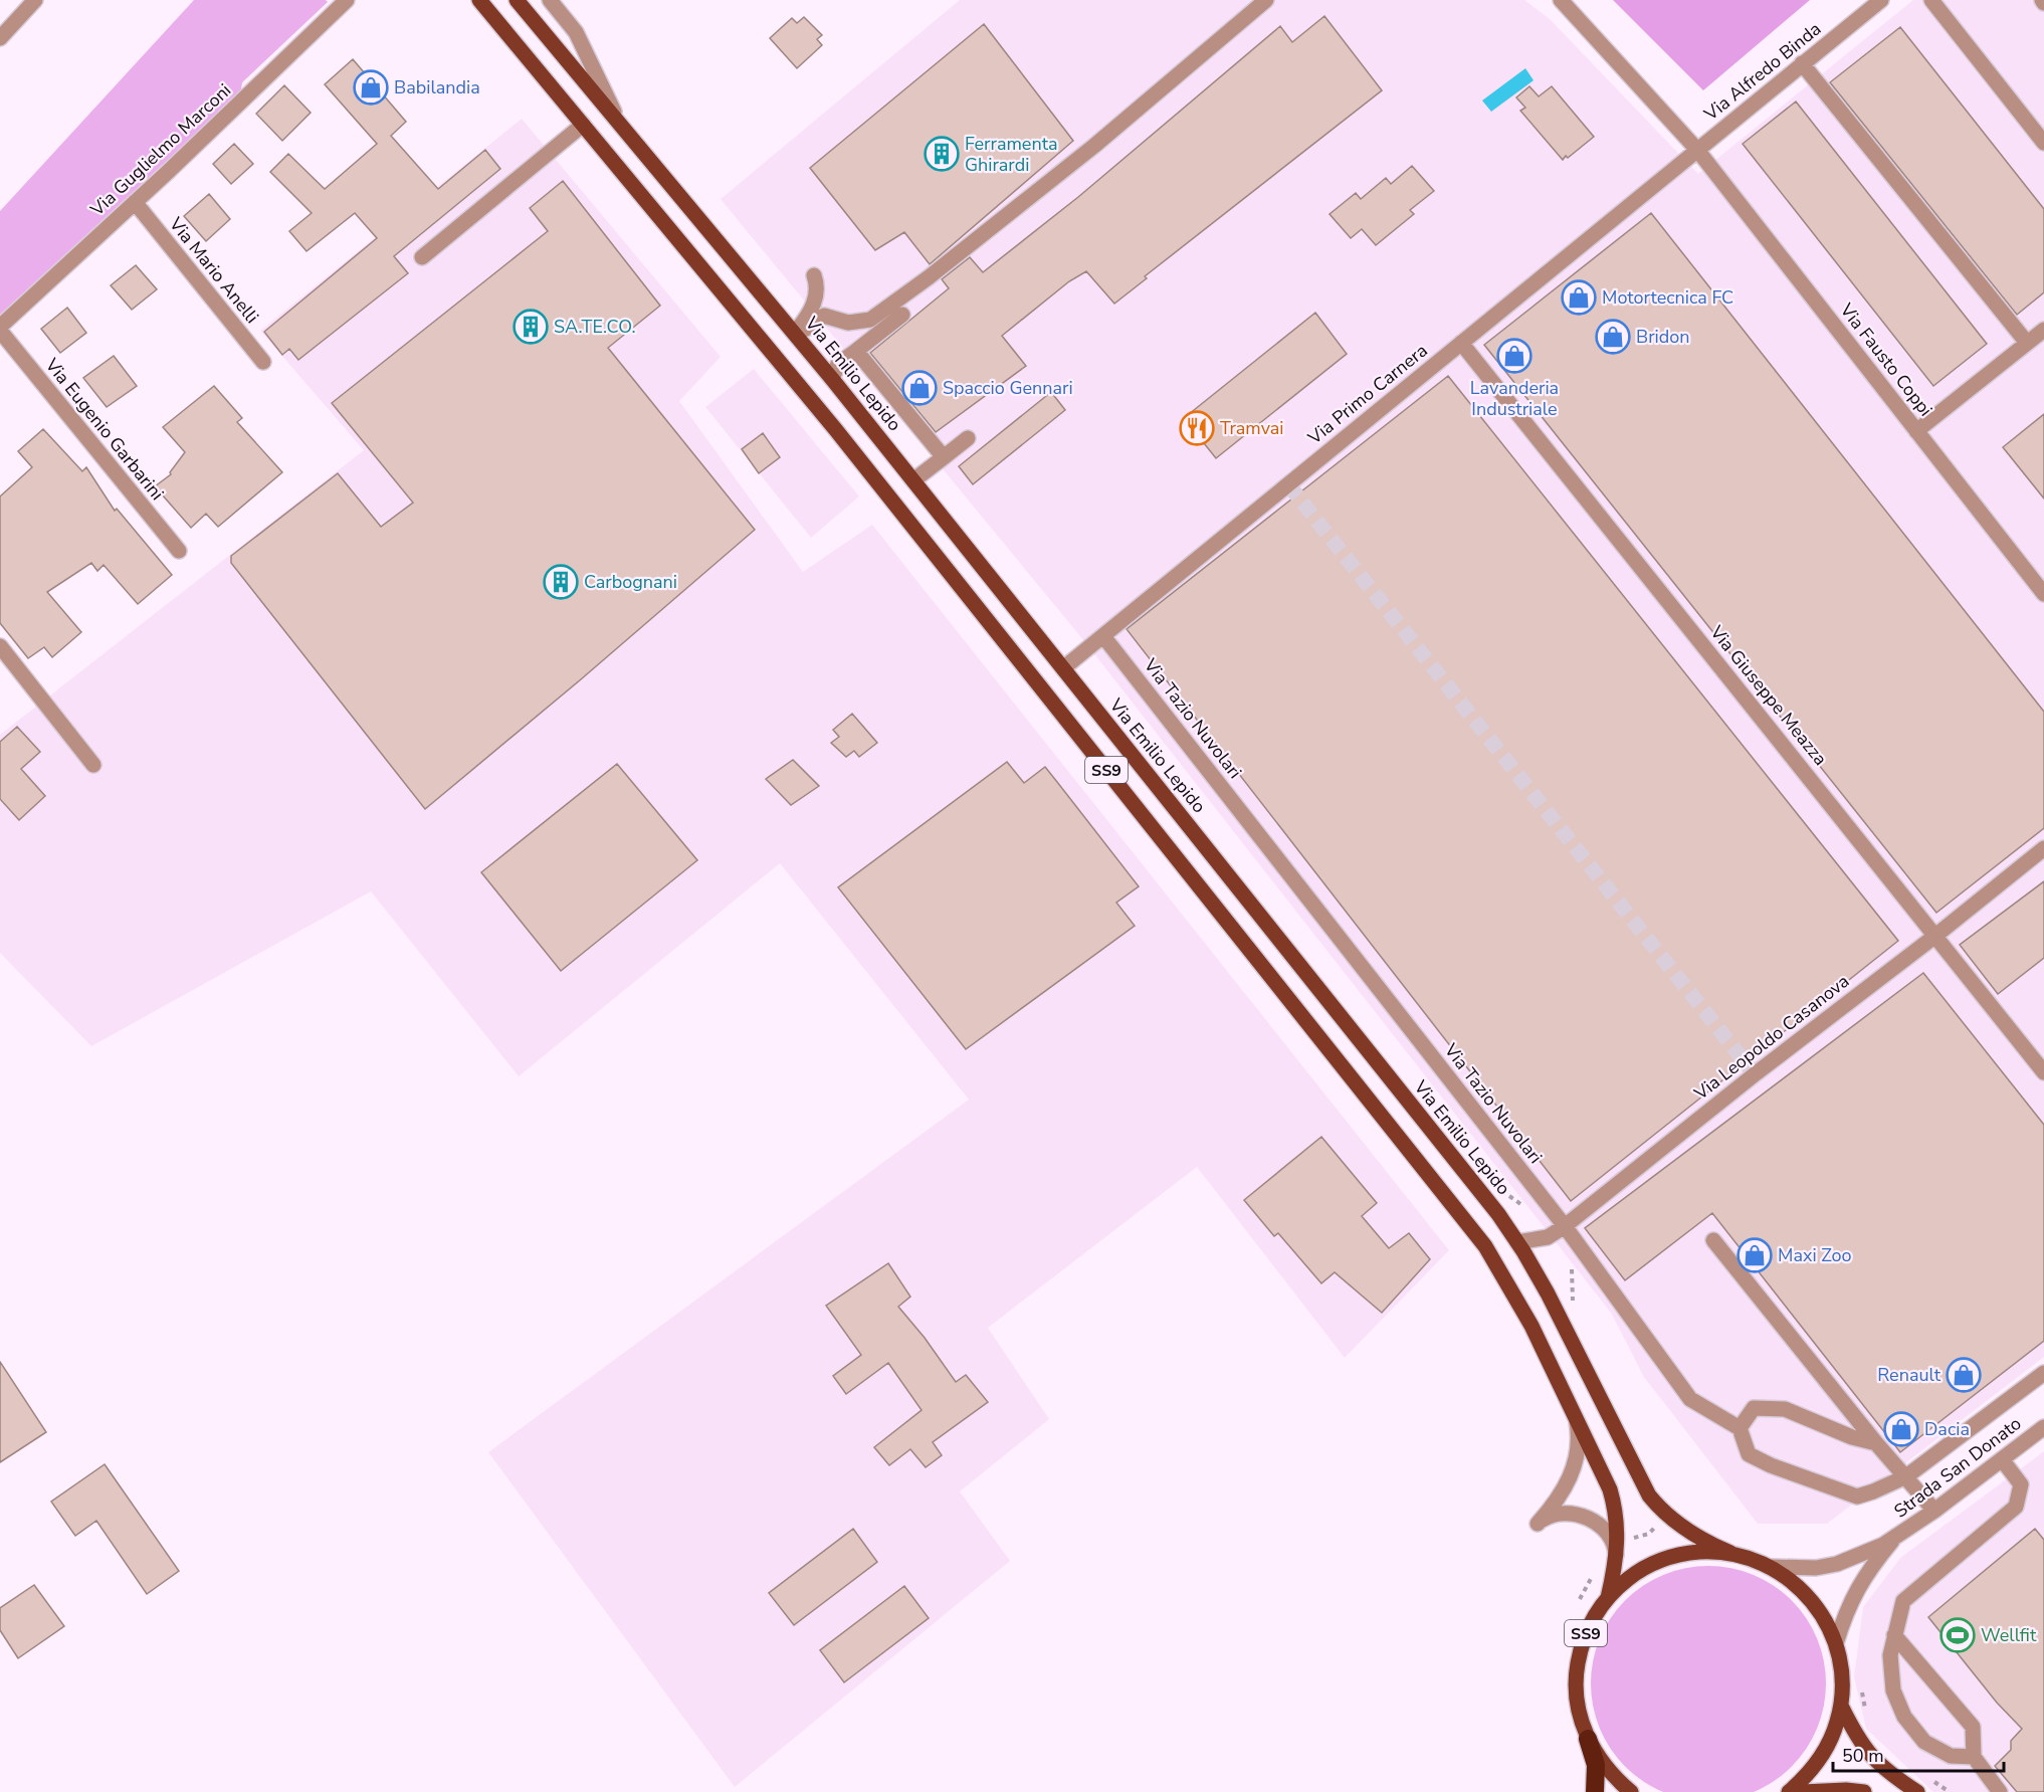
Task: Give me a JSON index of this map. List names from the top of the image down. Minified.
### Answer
{"streets":{"main road":["Via Emilio Lepido","SS9"],"street":["Via Alfredo Binda","Via Guglielmo Marconi","Via Mario Anelli","Via Fausto Coppi","Via Primo Carnera","Via Eugenio Garbarini","Via Giuseppe Meazza","Via Tazio Nuvolari","Via Leopoldo Casanova","Strada San Donato"]},"crossings":[["Via Alfredo Binda","Via Fausto Coppi"],["Via Alfredo Binda","Via Primo Carnera"],["Via Guglielmo Marconi","Via Mario Anelli"],["Via Guglielmo Marconi","Via Eugenio Garbarini"],["Via Fausto Coppi","Via Primo Carnera"],["Via Emilio Lepido","Via Primo Carnera"],["Via Emilio Lepido","SS9"],["Via Emilio Lepido","Via Leopoldo Casanova"],["Via Primo Carnera","Via Giuseppe Meazza"],["Via Primo Carnera","Via Tazio Nuvolari"],["Via Giuseppe Meazza","Via Leopoldo Casanova"],["Via Tazio Nuvolari","Via Leopoldo Casanova"],["SS9","Strada San Donato"]],"places":{"shop":["Babilandia","Motortecnica FC","Bridon","Lavanderia Industriale","Spaccio Gennari","Maxi Zoo","Renault","Dacia"],"building":["Ferramenta Ghirardi","SA.TE.CO.","Carbognani"],"restaurant":["Tramvai"],"sports":["Wellfit"]},"scale_bar":"50 m"}
